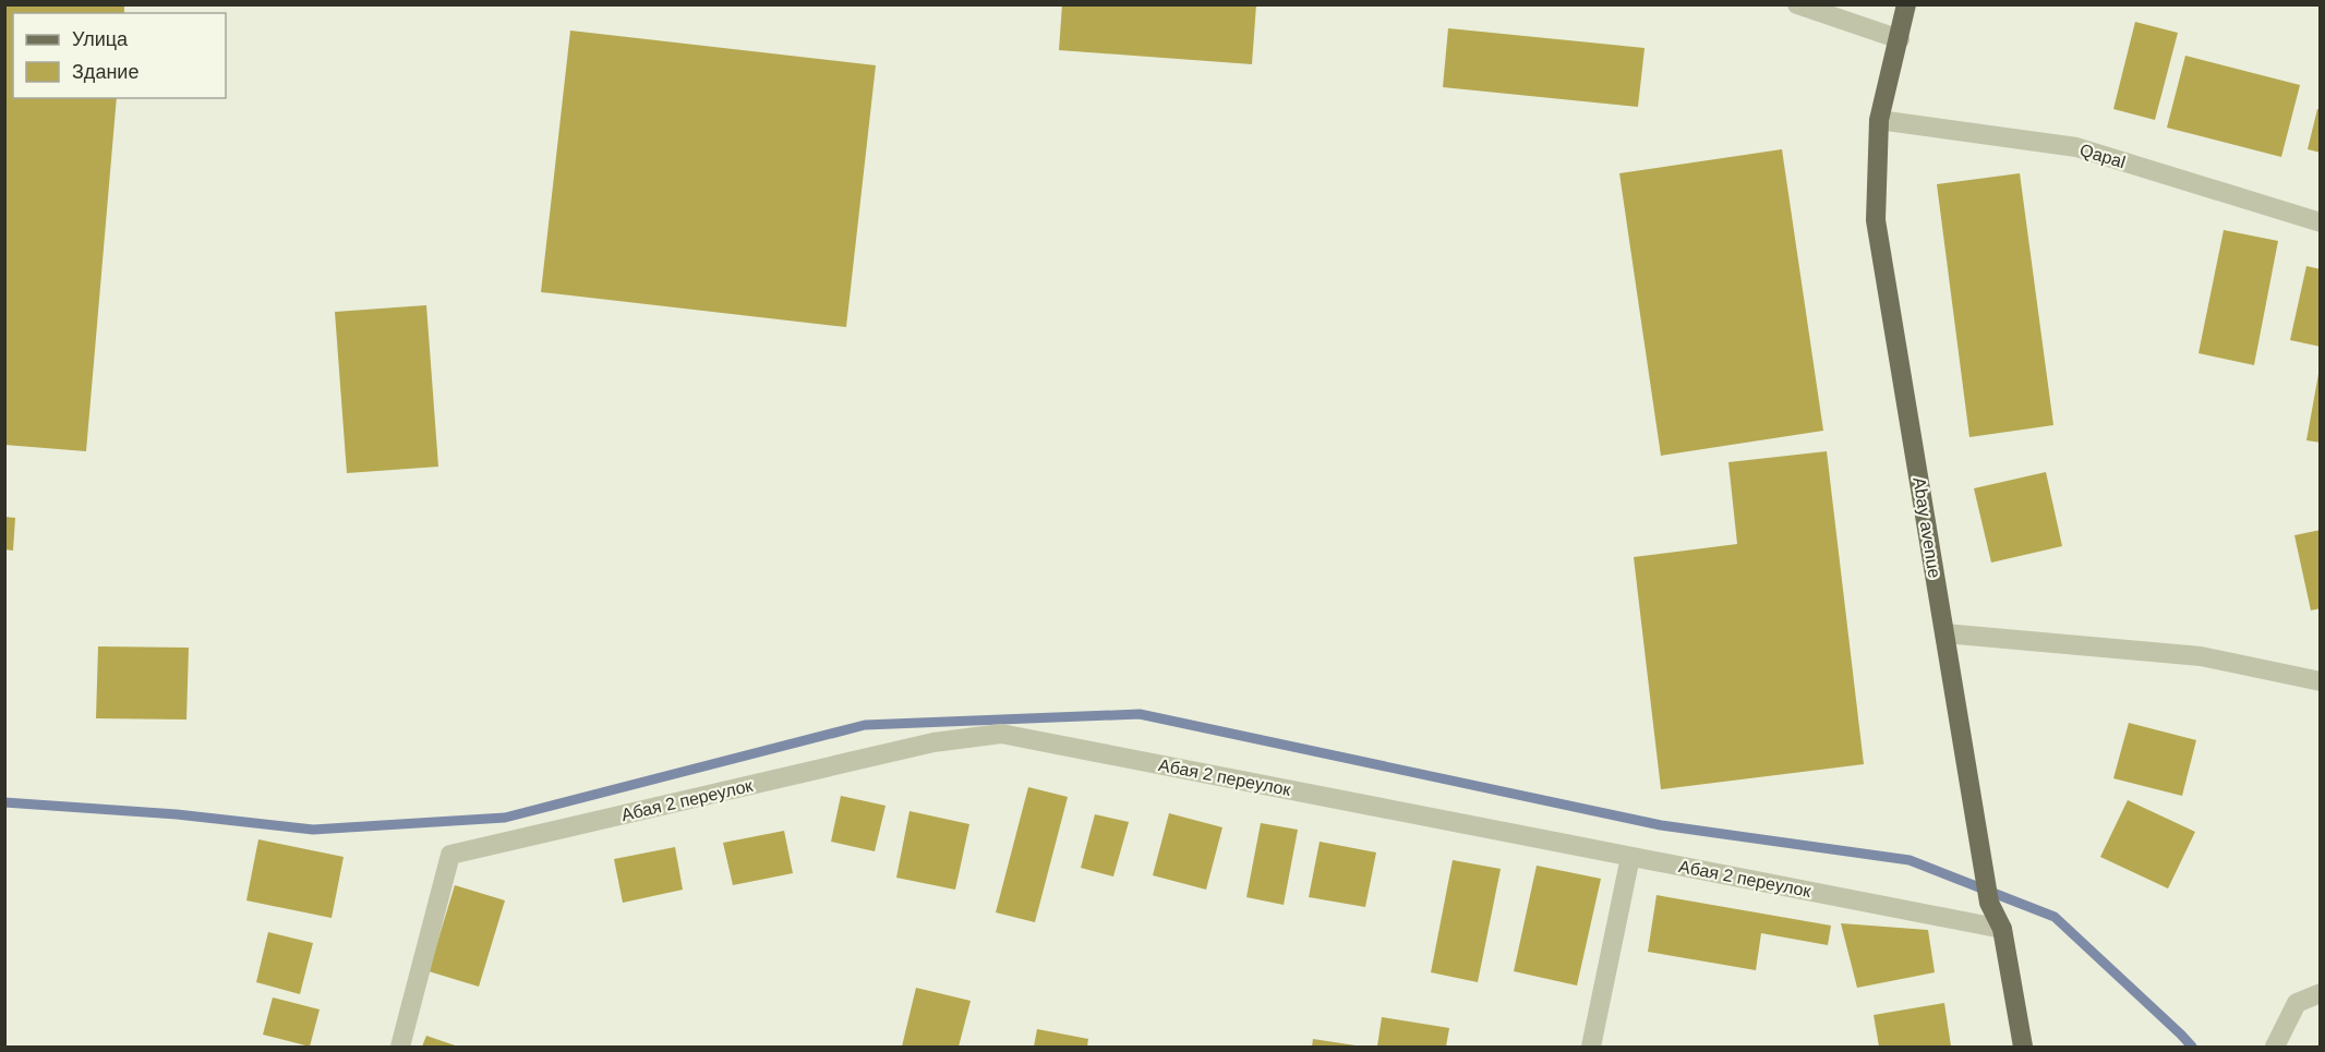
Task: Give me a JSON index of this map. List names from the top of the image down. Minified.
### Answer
{"streets":{"main road":["Abay avenue"],"street":["Qapal","Абая 2 переулок"]},"crossings":[["Qapal","Abay avenue"],["Abay avenue","Абая 2 переулок"]],"legend":["Улица","Здание"]}
